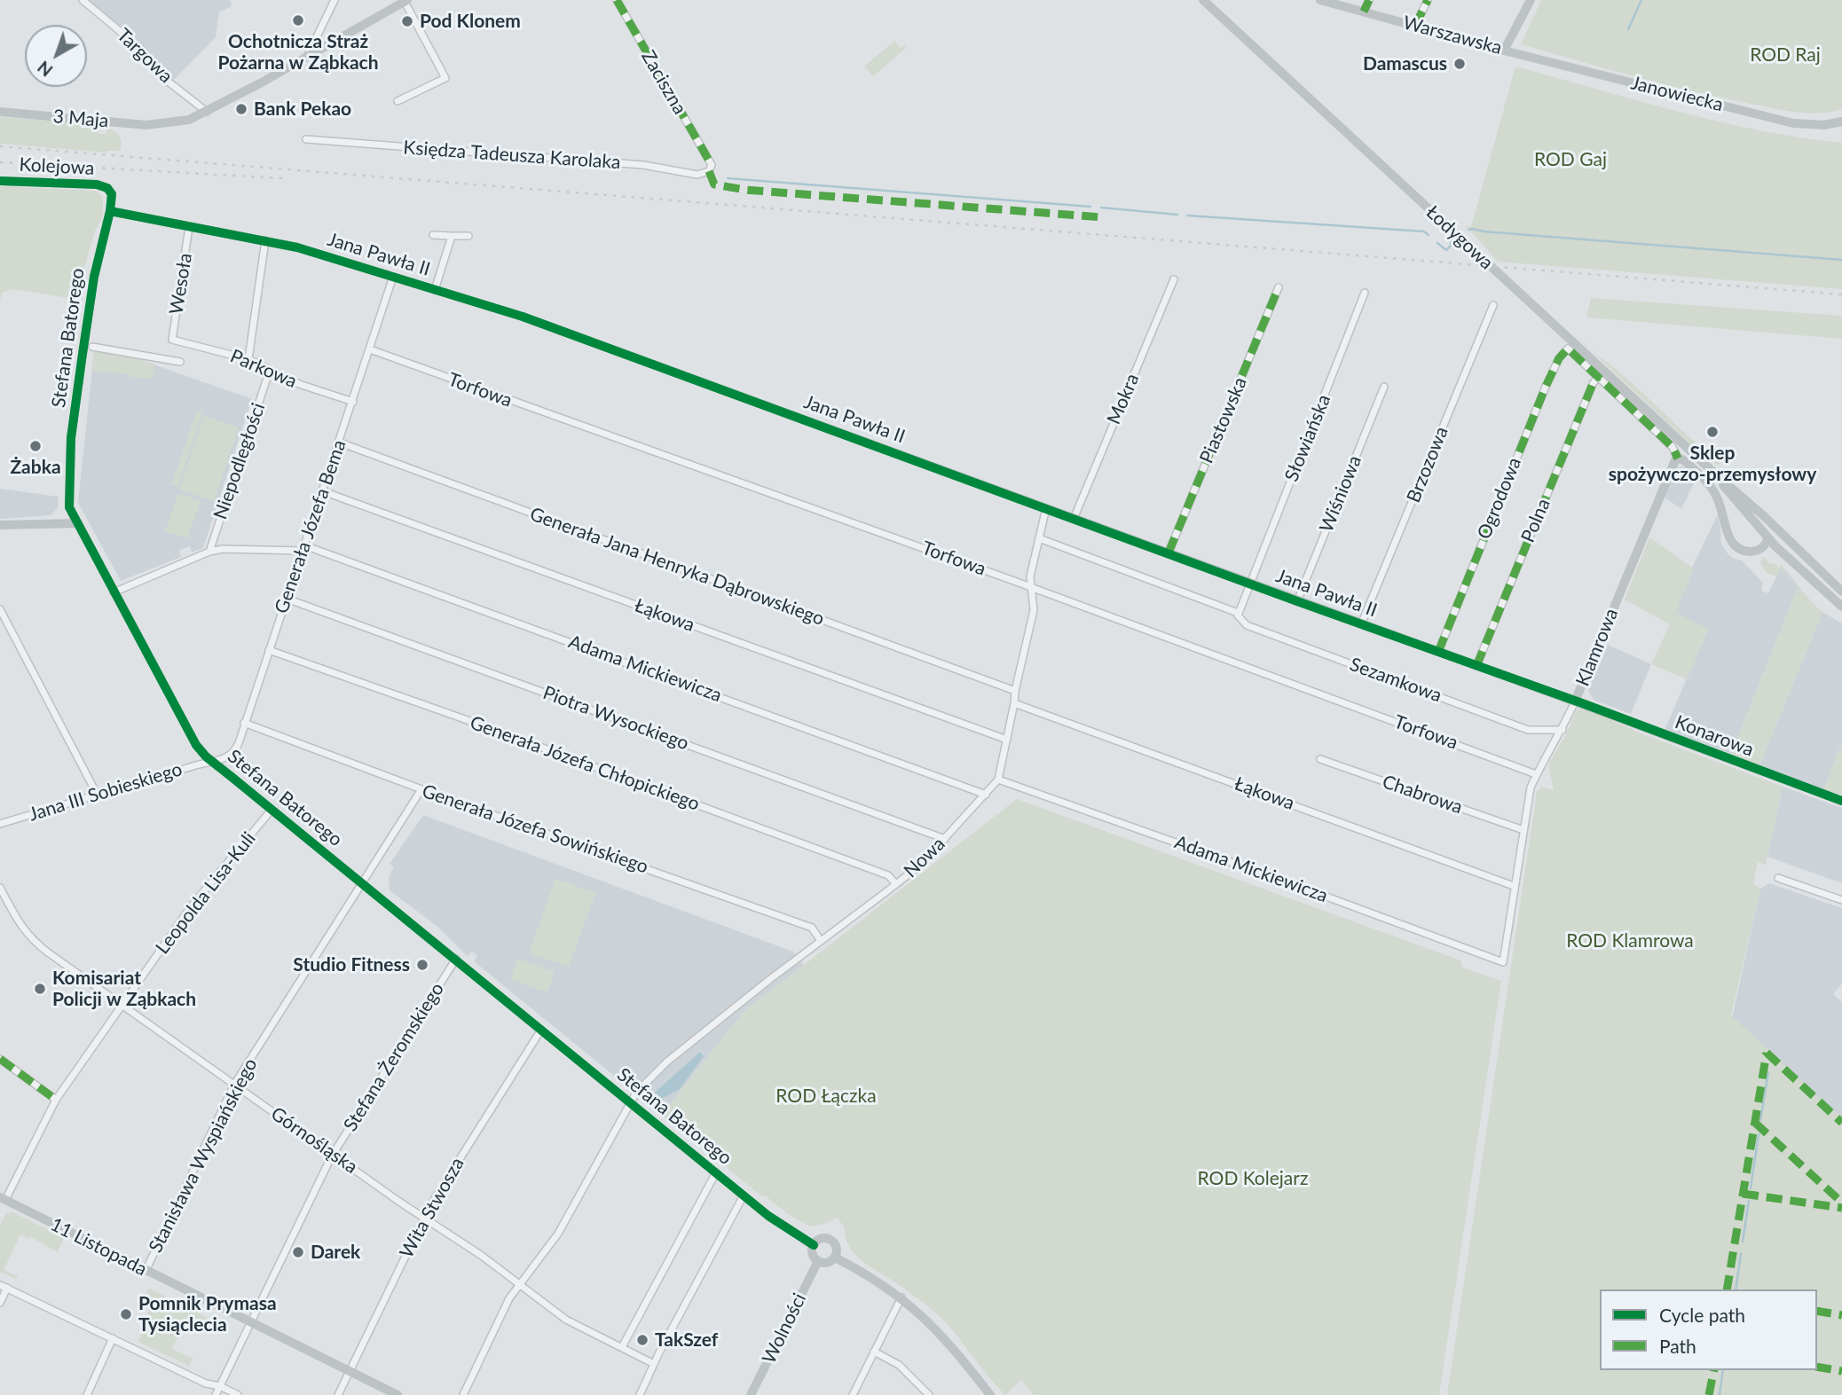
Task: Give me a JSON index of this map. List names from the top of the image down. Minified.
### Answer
{"streets":{"street":["Warszawska","Targowa","Zaciszna","Janowiecka","3 Maja","Księdza Tadeusza Karolaka","Kolejowa","Łodygowa","Jana Pawła II","Wesoła","Stefana Batorego","Parkowa","Torfowa","Mokra","Piastowska","Słowiańska","Niepodległości","Brzozowa","Wiśniowa","Ogrodowa","Polna","Generała Józefa Bema","Generała Jana Henryka Dąbrowskiego","Łąkowa","Klamrowa","Adama Mickiewicza","Sezamkowa","Piotra Wysockiego","Konarowa","Generała Józefa Chłopickiego","Jana III Sobieskiego","Chabrowa","Generała Józefa Sowińskiego","Nowa","Leopolda Lisa-Kuli","Stefana Żeromskiego","Górnośląska","Stanisława Wyspiańskiego","Wita Stwosza","11 Listopada","Wolności"]},"crossings":[["Warszawska","Janowiecka"],["Targowa","3 Maja"],["Zaciszna","Księdza Tadeusza Karolaka"],["Kolejowa","Stefana Batorego"],["Jana Pawła II","Wesoła"],["Jana Pawła II","Stefana Batorego"],["Jana Pawła II","Mokra"],["Jana Pawła II","Piastowska"],["Jana Pawła II","Słowiańska"],["Jana Pawła II","Brzozowa"],["Jana Pawła II","Wiśniowa"],["Jana Pawła II","Ogrodowa"],["Jana Pawła II","Polna"],["Jana Pawła II","Generała Józefa Bema"],["Jana Pawła II","Klamrowa"],["Jana Pawła II","Konarowa"],["Jana Pawła II","Nowa"],["Wesoła","Parkowa"],["Stefana Batorego","Generała Józefa Bema"],["Stefana Batorego","Adama Mickiewicza"],["Stefana Batorego","Jana III Sobieskiego"],["Stefana Batorego","Nowa"],["Stefana Batorego","Leopolda Lisa-Kuli"],["Stefana Batorego","Stefana Żeromskiego"],["Stefana Batorego","Stanisława Wyspiańskiego"],["Stefana Batorego","Wita Stwosza"],["Stefana Batorego","Wolności"],["Parkowa","Niepodległości"],["Parkowa","Generała Józefa Bema"],["Torfowa","Generała Józefa Bema"],["Torfowa","Klamrowa"],["Torfowa","Nowa"],["Niepodległości","Adama Mickiewicza"],["Ogrodowa","Polna"],["Generała Józefa Bema","Generała Jana Henryka Dąbrowskiego"],["Generała Józefa Bema","Łąkowa"],["Generała Józefa Bema","Adama Mickiewicza"],["Generała Józefa Bema","Piotra Wysockiego"],["Generała Józefa Bema","Generała Józefa Chłopickiego"],["Generała Józefa Bema","Jana III Sobieskiego"],["Generała Józefa Bema","Generała Józefa Sowińskiego"],["Generała Jana Henryka Dąbrowskiego","Nowa"],["Łąkowa","Klamrowa"],["Łąkowa","Nowa"],["Klamrowa","Adama Mickiewicza"],["Klamrowa","Sezamkowa"],["Klamrowa","Konarowa"],["Klamrowa","Chabrowa"],["Adama Mickiewicza","Nowa"],["Sezamkowa","Nowa"],["Piotra Wysockiego","Nowa"],["Generała Józefa Chłopickiego","Nowa"],["Generała Józefa Sowińskiego","Nowa"],["Generała Józefa Sowińskiego","Stanisława Wyspiańskiego"],["Nowa","Górnośląska"],["Leopolda Lisa-Kuli","Górnośląska"],["Leopolda Lisa-Kuli","11 Listopada"],["Stefana Żeromskiego","Górnośląska"],["Stefana Żeromskiego","11 Listopada"],["Górnośląska","Stanisława Wyspiańskiego"],["Górnośląska","Wita Stwosza"],["Stanisława Wyspiańskiego","11 Listopada"],["Wita Stwosza","11 Listopada"]],"parks":["ROD Raj","ROD Gaj","ROD Klamrowa","ROD Łączka","ROD Kolejarz"],"places":["Ochotnicza Straż Pożarna w Ząbkach","Pod Klonem","Damascus","Bank Pekao","Sklep spożywczo-przemysłowy","Żabka","Studio Fitness","Komisariat Policji w Ząbkach","Darek","Pomnik Prymasa Tysiąclecia","TakSzef"],"legend":["Cycle path","Path"],"north":"bottom left"}
